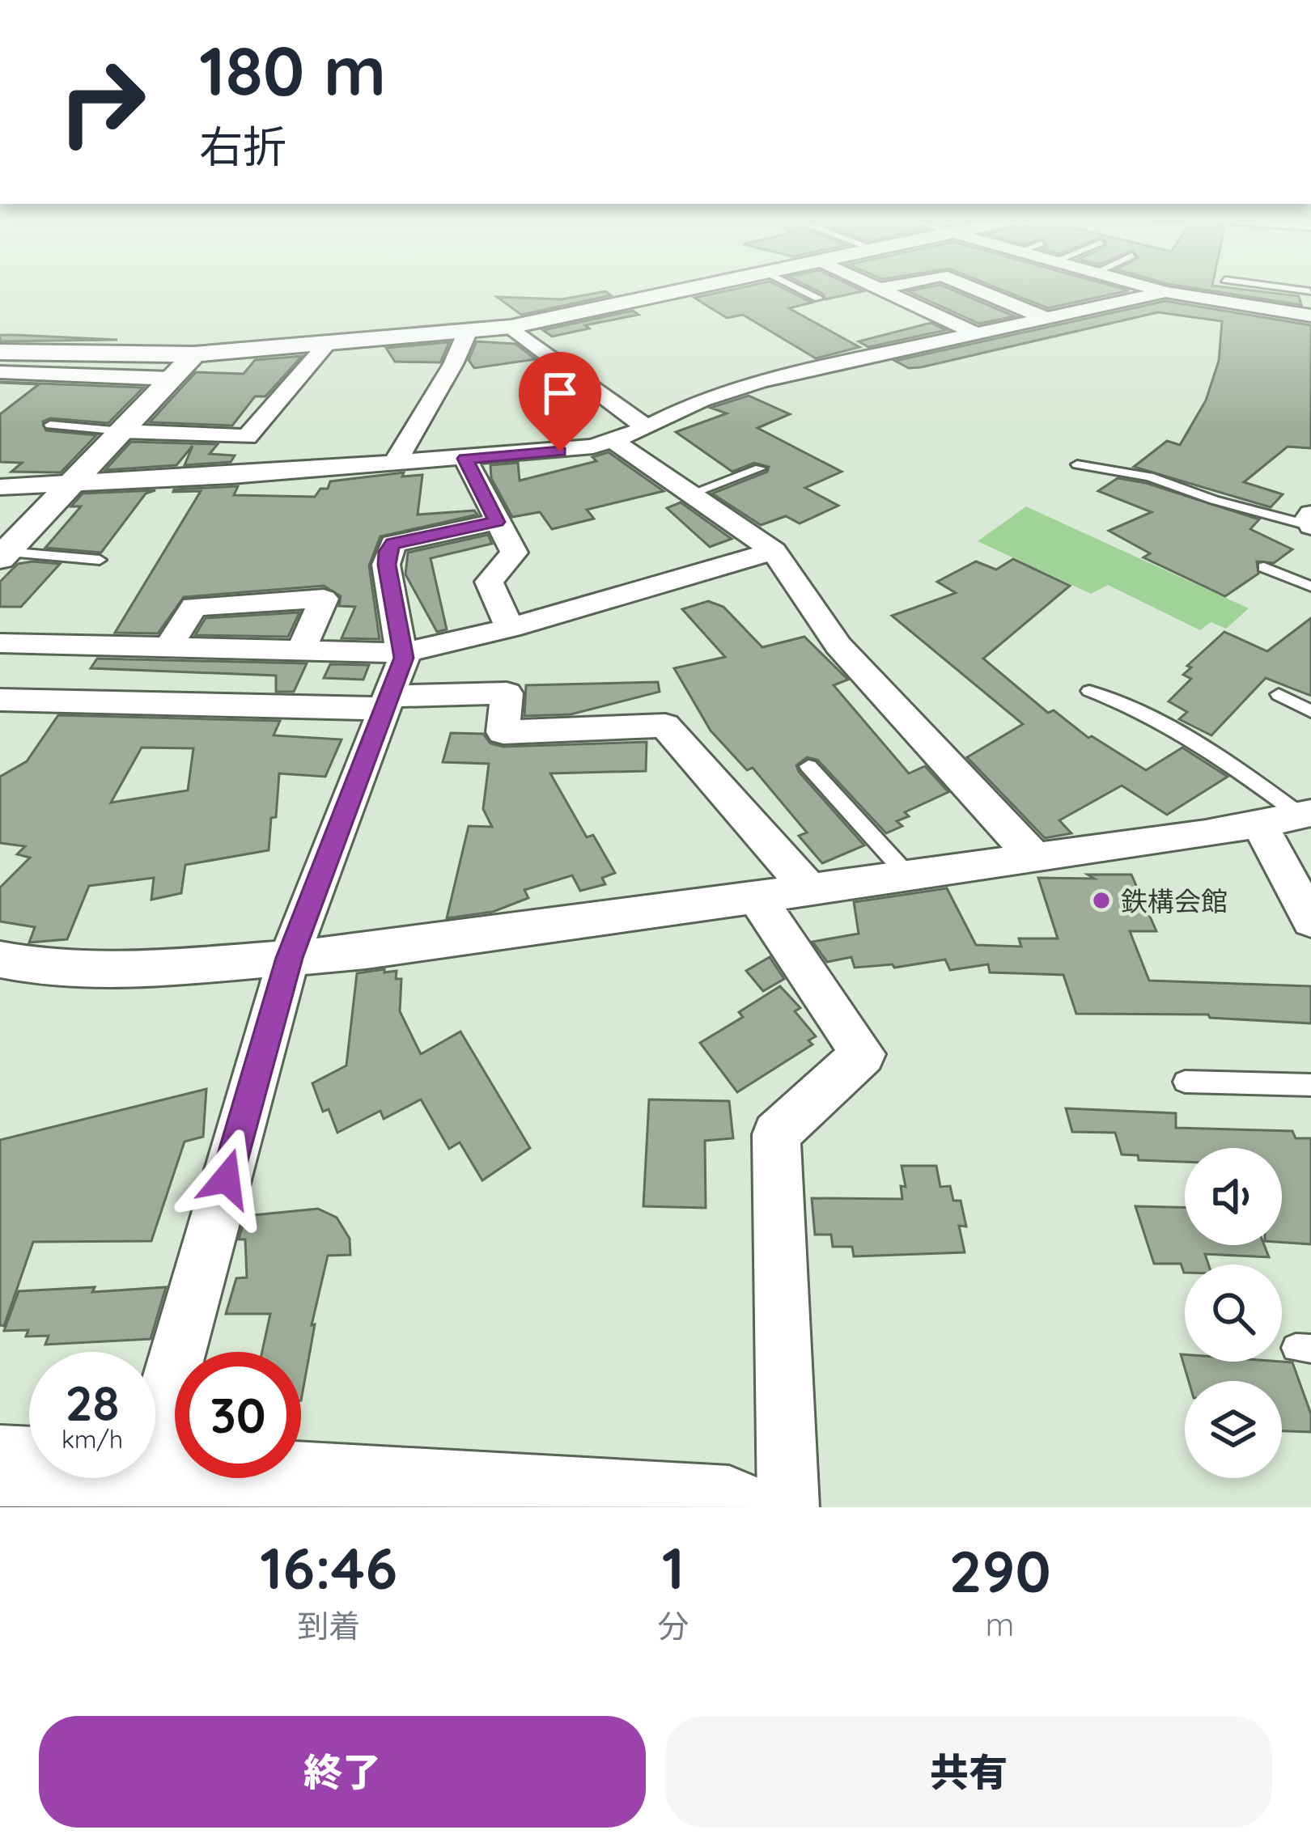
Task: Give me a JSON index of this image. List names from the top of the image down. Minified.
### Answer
{"places":["鉄構会館"],"page":{"turn":["180 m","右折"],"speed":"28 km/h","limit":"30","eta":["16:46","到着","1","分","290","m"],"buttons":["終了","共有"]}}
